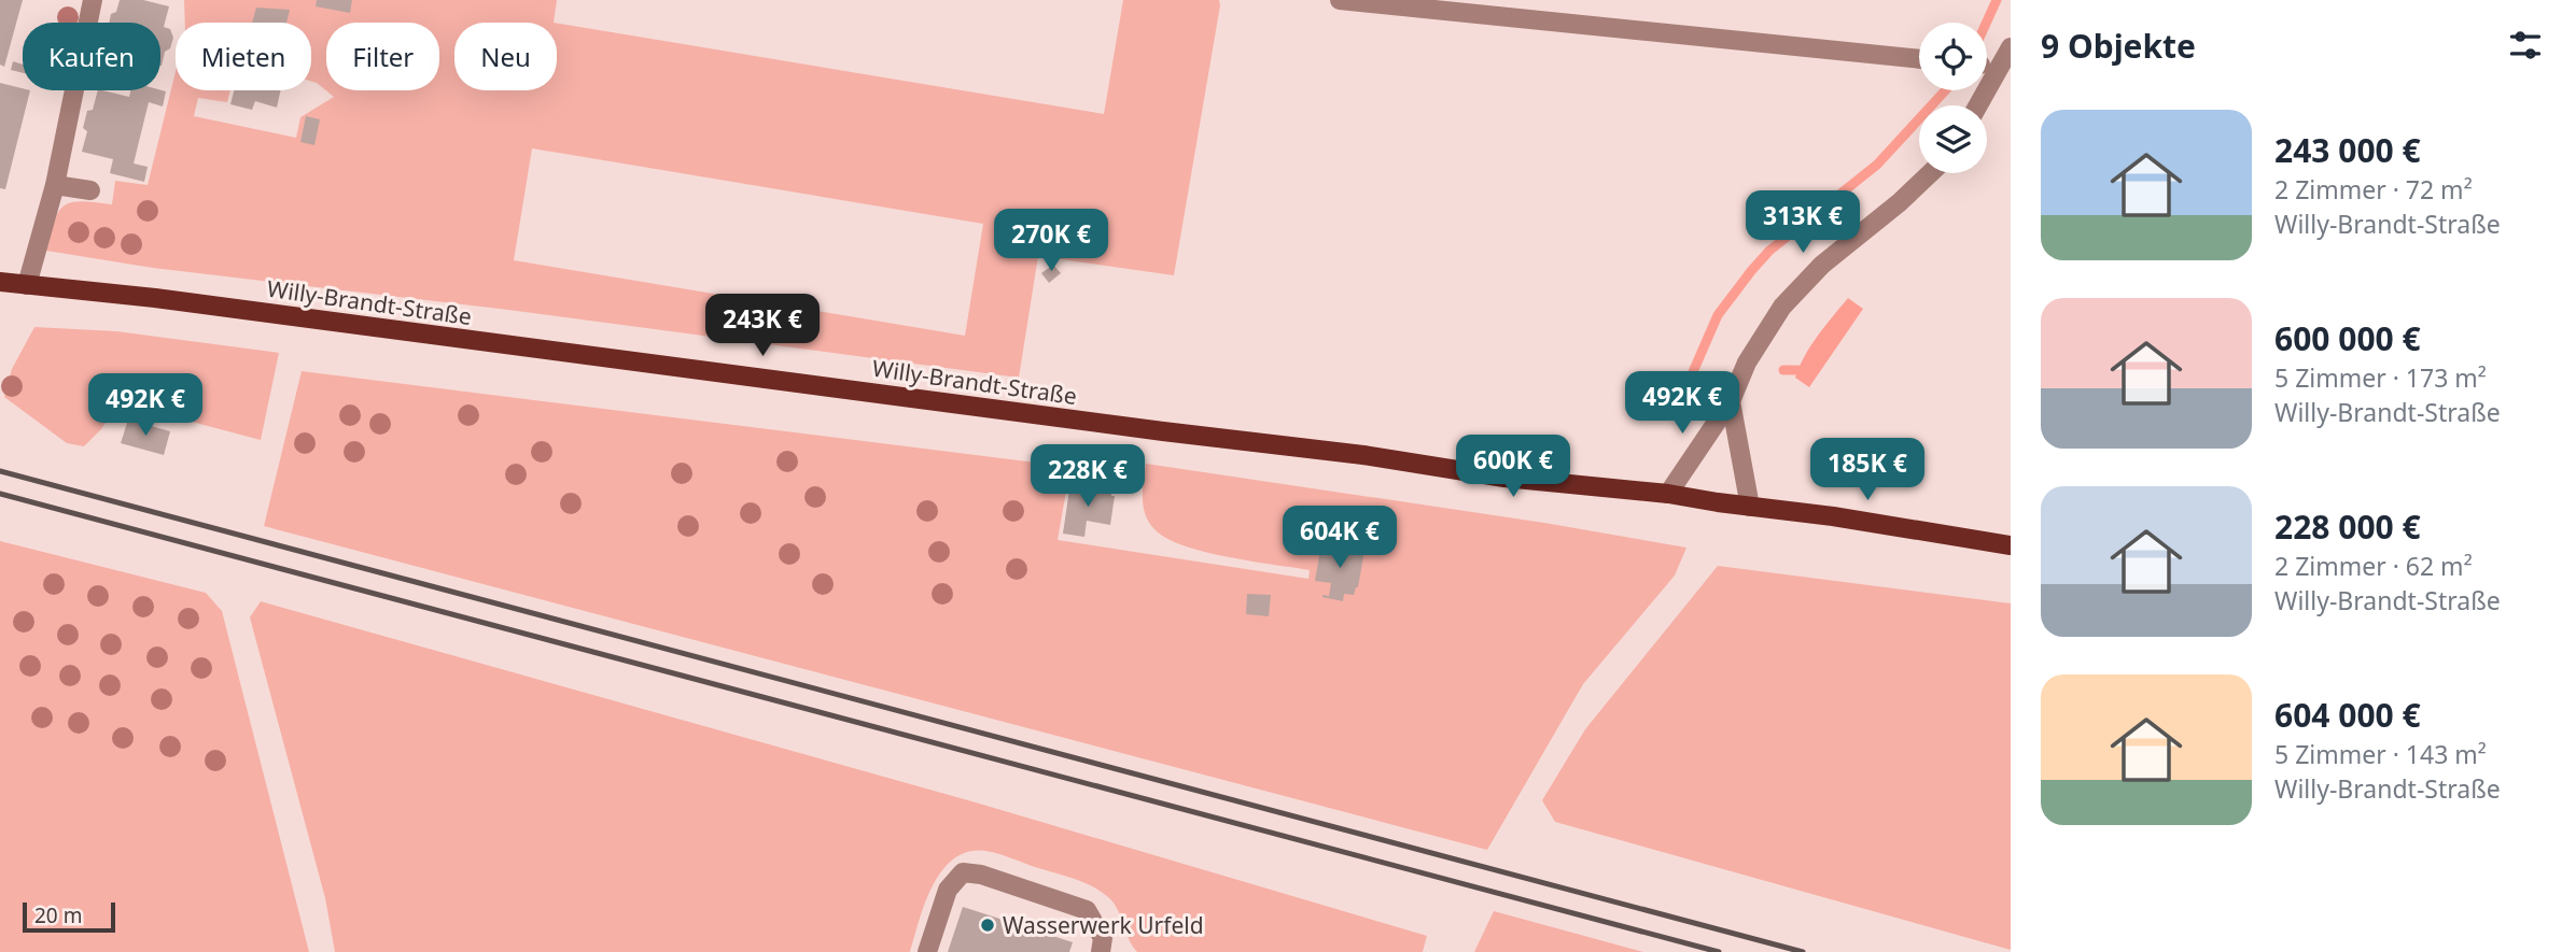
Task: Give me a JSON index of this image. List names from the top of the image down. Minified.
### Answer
{"streets":{"main road":["Willy-Brandt-Straße"]},"places":["Wasserwerk Urfeld"],"scale_bar":"20 m","page":{"heading":"9 Objekte","chip":["Kaufen","Mieten","Filter","Neu"],"list":[{"name":"243 000 €","note":"2 Zimmer · 72 m² · Willy-Brandt-Straße"},{"name":"600 000 €","note":"5 Zimmer · 173 m² · Willy-Brandt-Straße"},{"name":"228 000 €","note":"2 Zimmer · 62 m² · Willy-Brandt-Straße"},{"name":"604 000 €","note":"5 Zimmer · 143 m² · Willy-Brandt-Straße"}],"price":["313K €","270K €","243K €","492K €","492K €","600K €","185K €","228K €","604K €"],"scale":"20 m"}}
